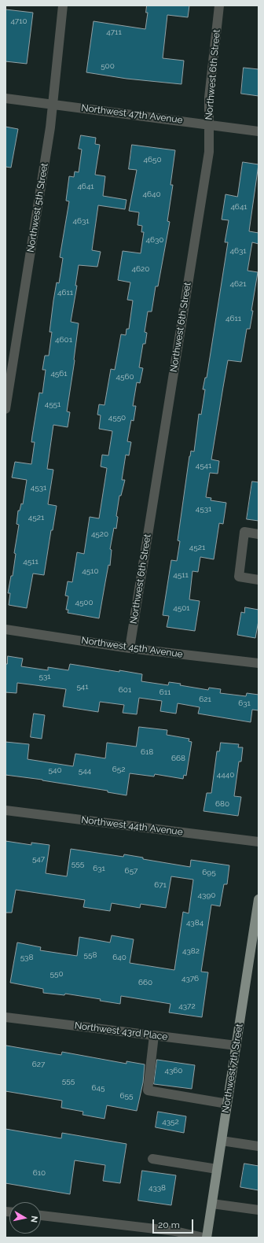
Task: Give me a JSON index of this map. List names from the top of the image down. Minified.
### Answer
{"streets":{"main road":["Northwest 7th Street"],"street":["Northwest 6th Street","Northwest 47th Avenue","Northwest 5th Street","Northwest 45th Avenue","Northwest 44th Avenue","Northwest 43rd Place"]},"crossings":[["Northwest 6th Street","Northwest 47th Avenue"],["Northwest 6th Street","Northwest 45th Avenue"],["Northwest 47th Avenue","Northwest 5th Street"],["Northwest 43rd Place","Northwest 7th Street"]],"house_numbers":["4710","4711","500","4650","4641","4640","4641","4631","4630","4631","4620","4621","4611","4611","4601","4561","4560","4551","4550","4541","4531","4531","4521","4520","4521","4511","4510","4511","4500","4501","531","541","601","611","621","631","618","668","652","540","544","4440","680","547","555","631","657","695","671","4390","4384","4382","558","538","640","550","4376","660","4372","627","4360","555","645","655","4352","610","4338"],"scale_bar":"20 m","north":"right"}
